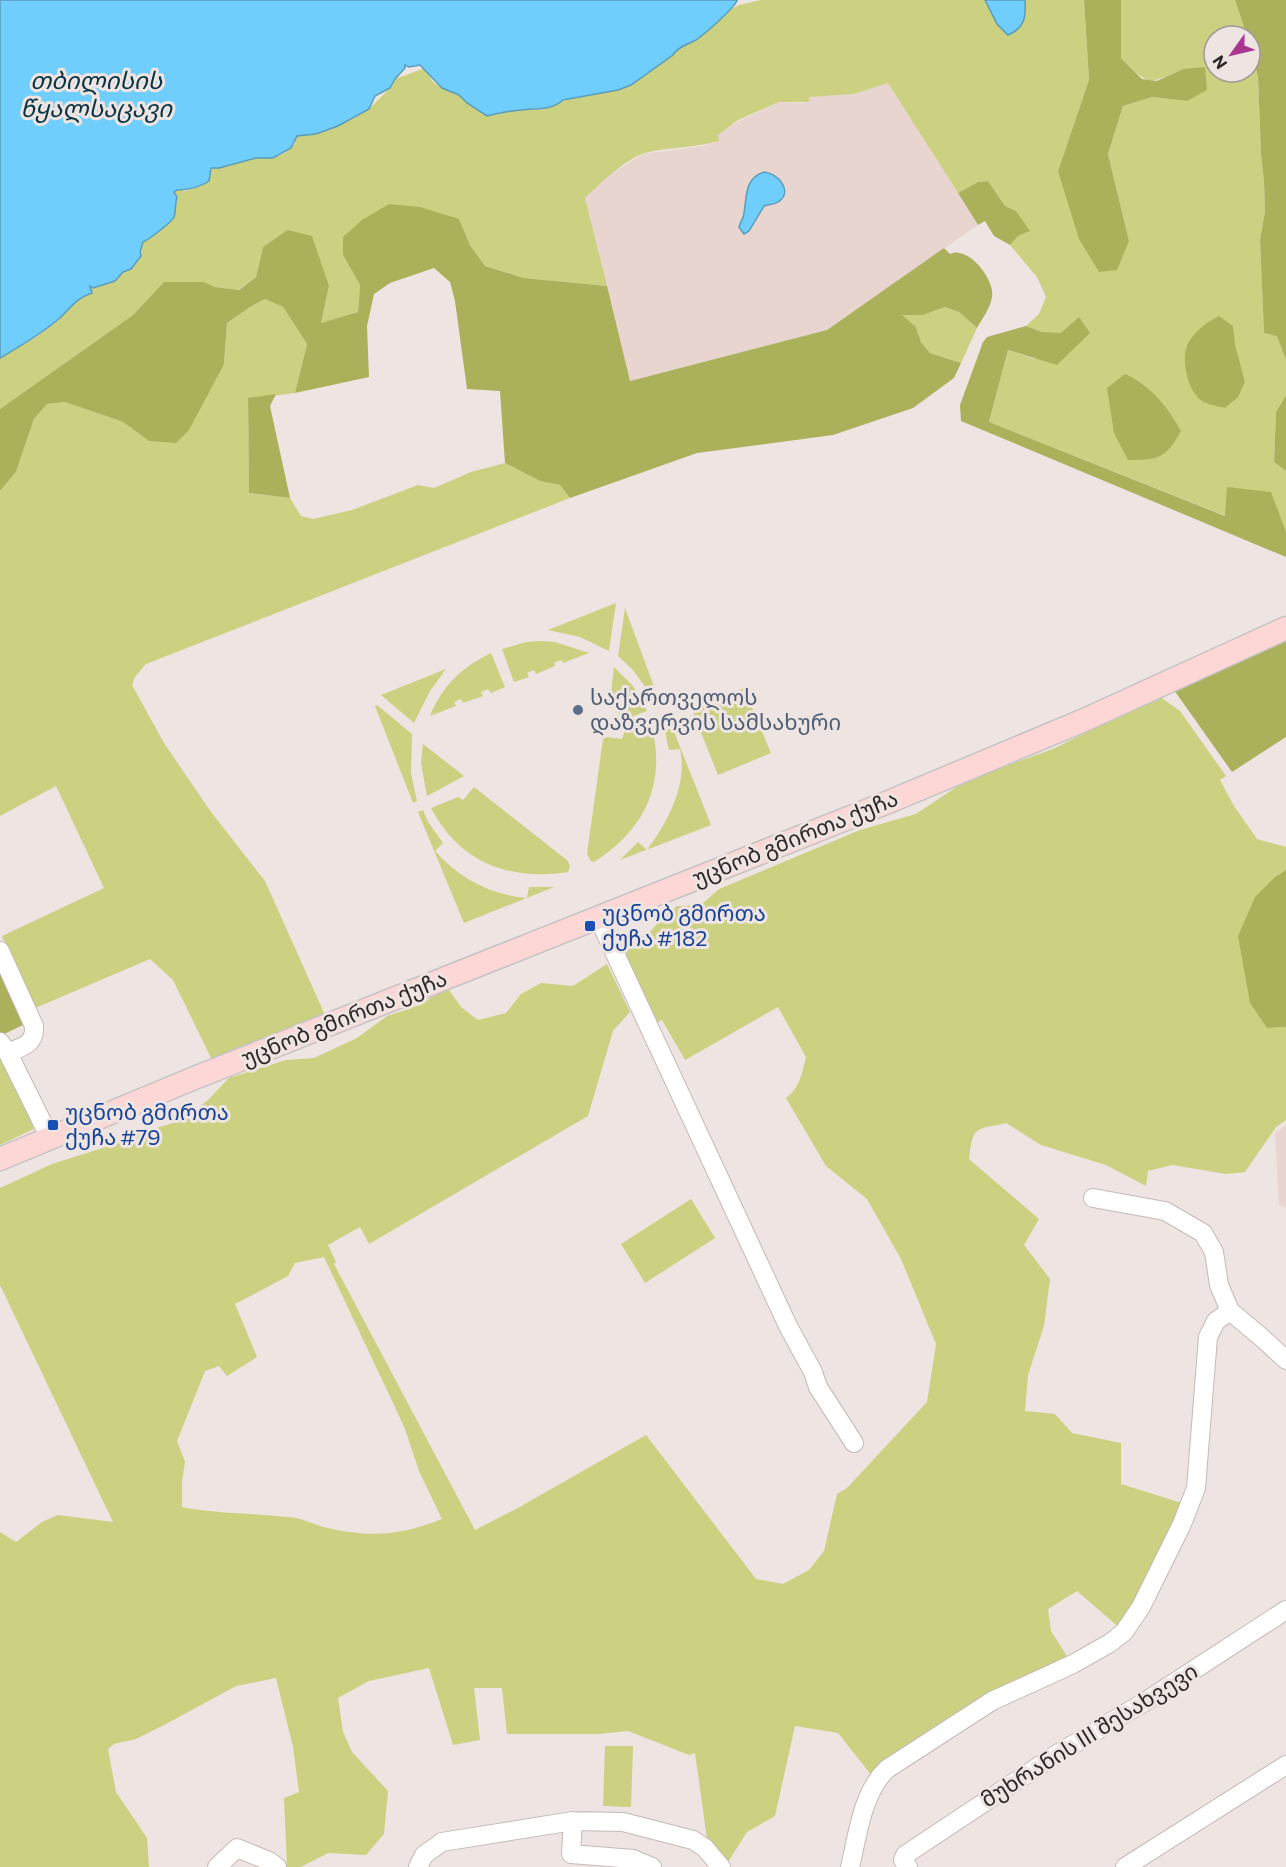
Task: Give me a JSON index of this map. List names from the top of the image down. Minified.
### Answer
{"streets":{"main road":["უცნობ გმირთა ქუჩა"],"street":["მუხრანის III შესახვევი"]},"water":["თბილისის წყალსაცავი"],"places":{"other":["საქართველოს დაზვერვის სამსახური"],"transit":["უცნობ გმირთა ქუჩა #182","უცნობ გმირთა ქუჩა #79"]},"north":"bottom left"}
